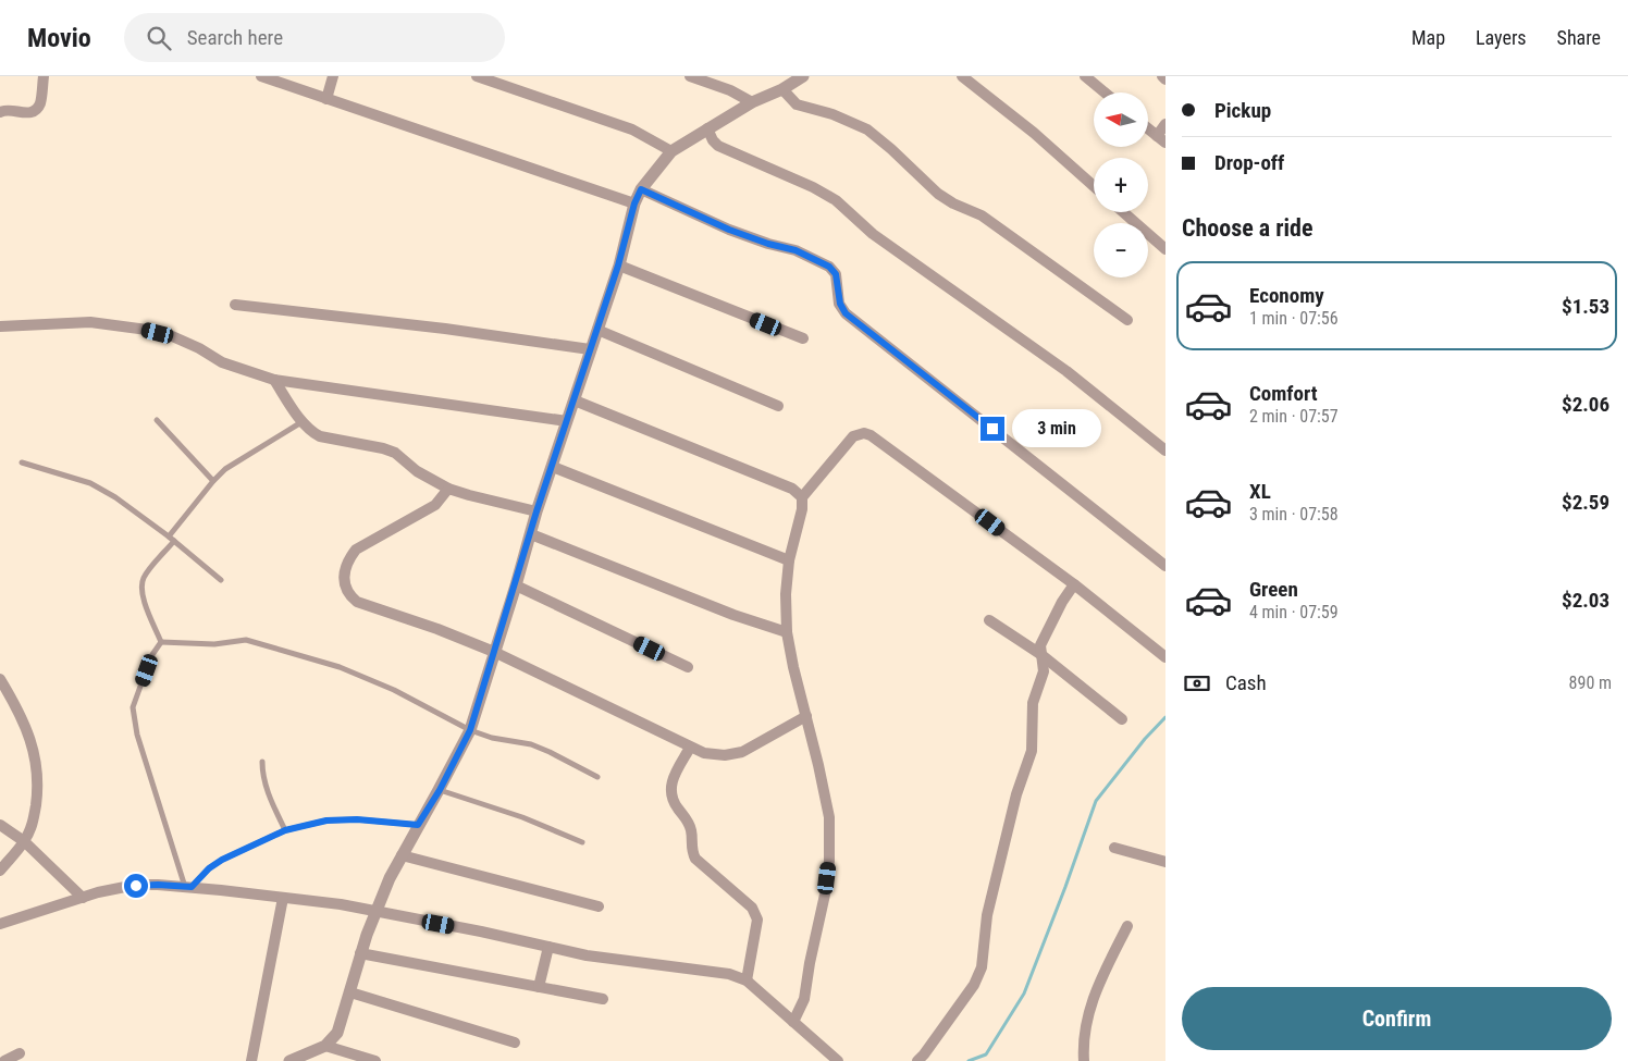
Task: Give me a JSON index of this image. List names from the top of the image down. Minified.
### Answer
{"north":"left","page":{"header":"Movio","search":"Search here","nav":["Map","Layers","Share"],"banner":["Pickup","Drop-off"],"map_buttons":["+","−"],"heading":"Choose a ride","list":[{"name":"Economy","note":"1 min · 07:56","value":"$1.53"},{"name":"Comfort","note":"2 min · 07:57","value":"$2.06"},{"name":"XL","note":"3 min · 07:58","value":"$2.59"},{"name":"Green","note":"4 min · 07:59","value":"$2.03"}],"bubble":"3 min","pay":["Cash","890 m"],"buttons":"Confirm"}}
